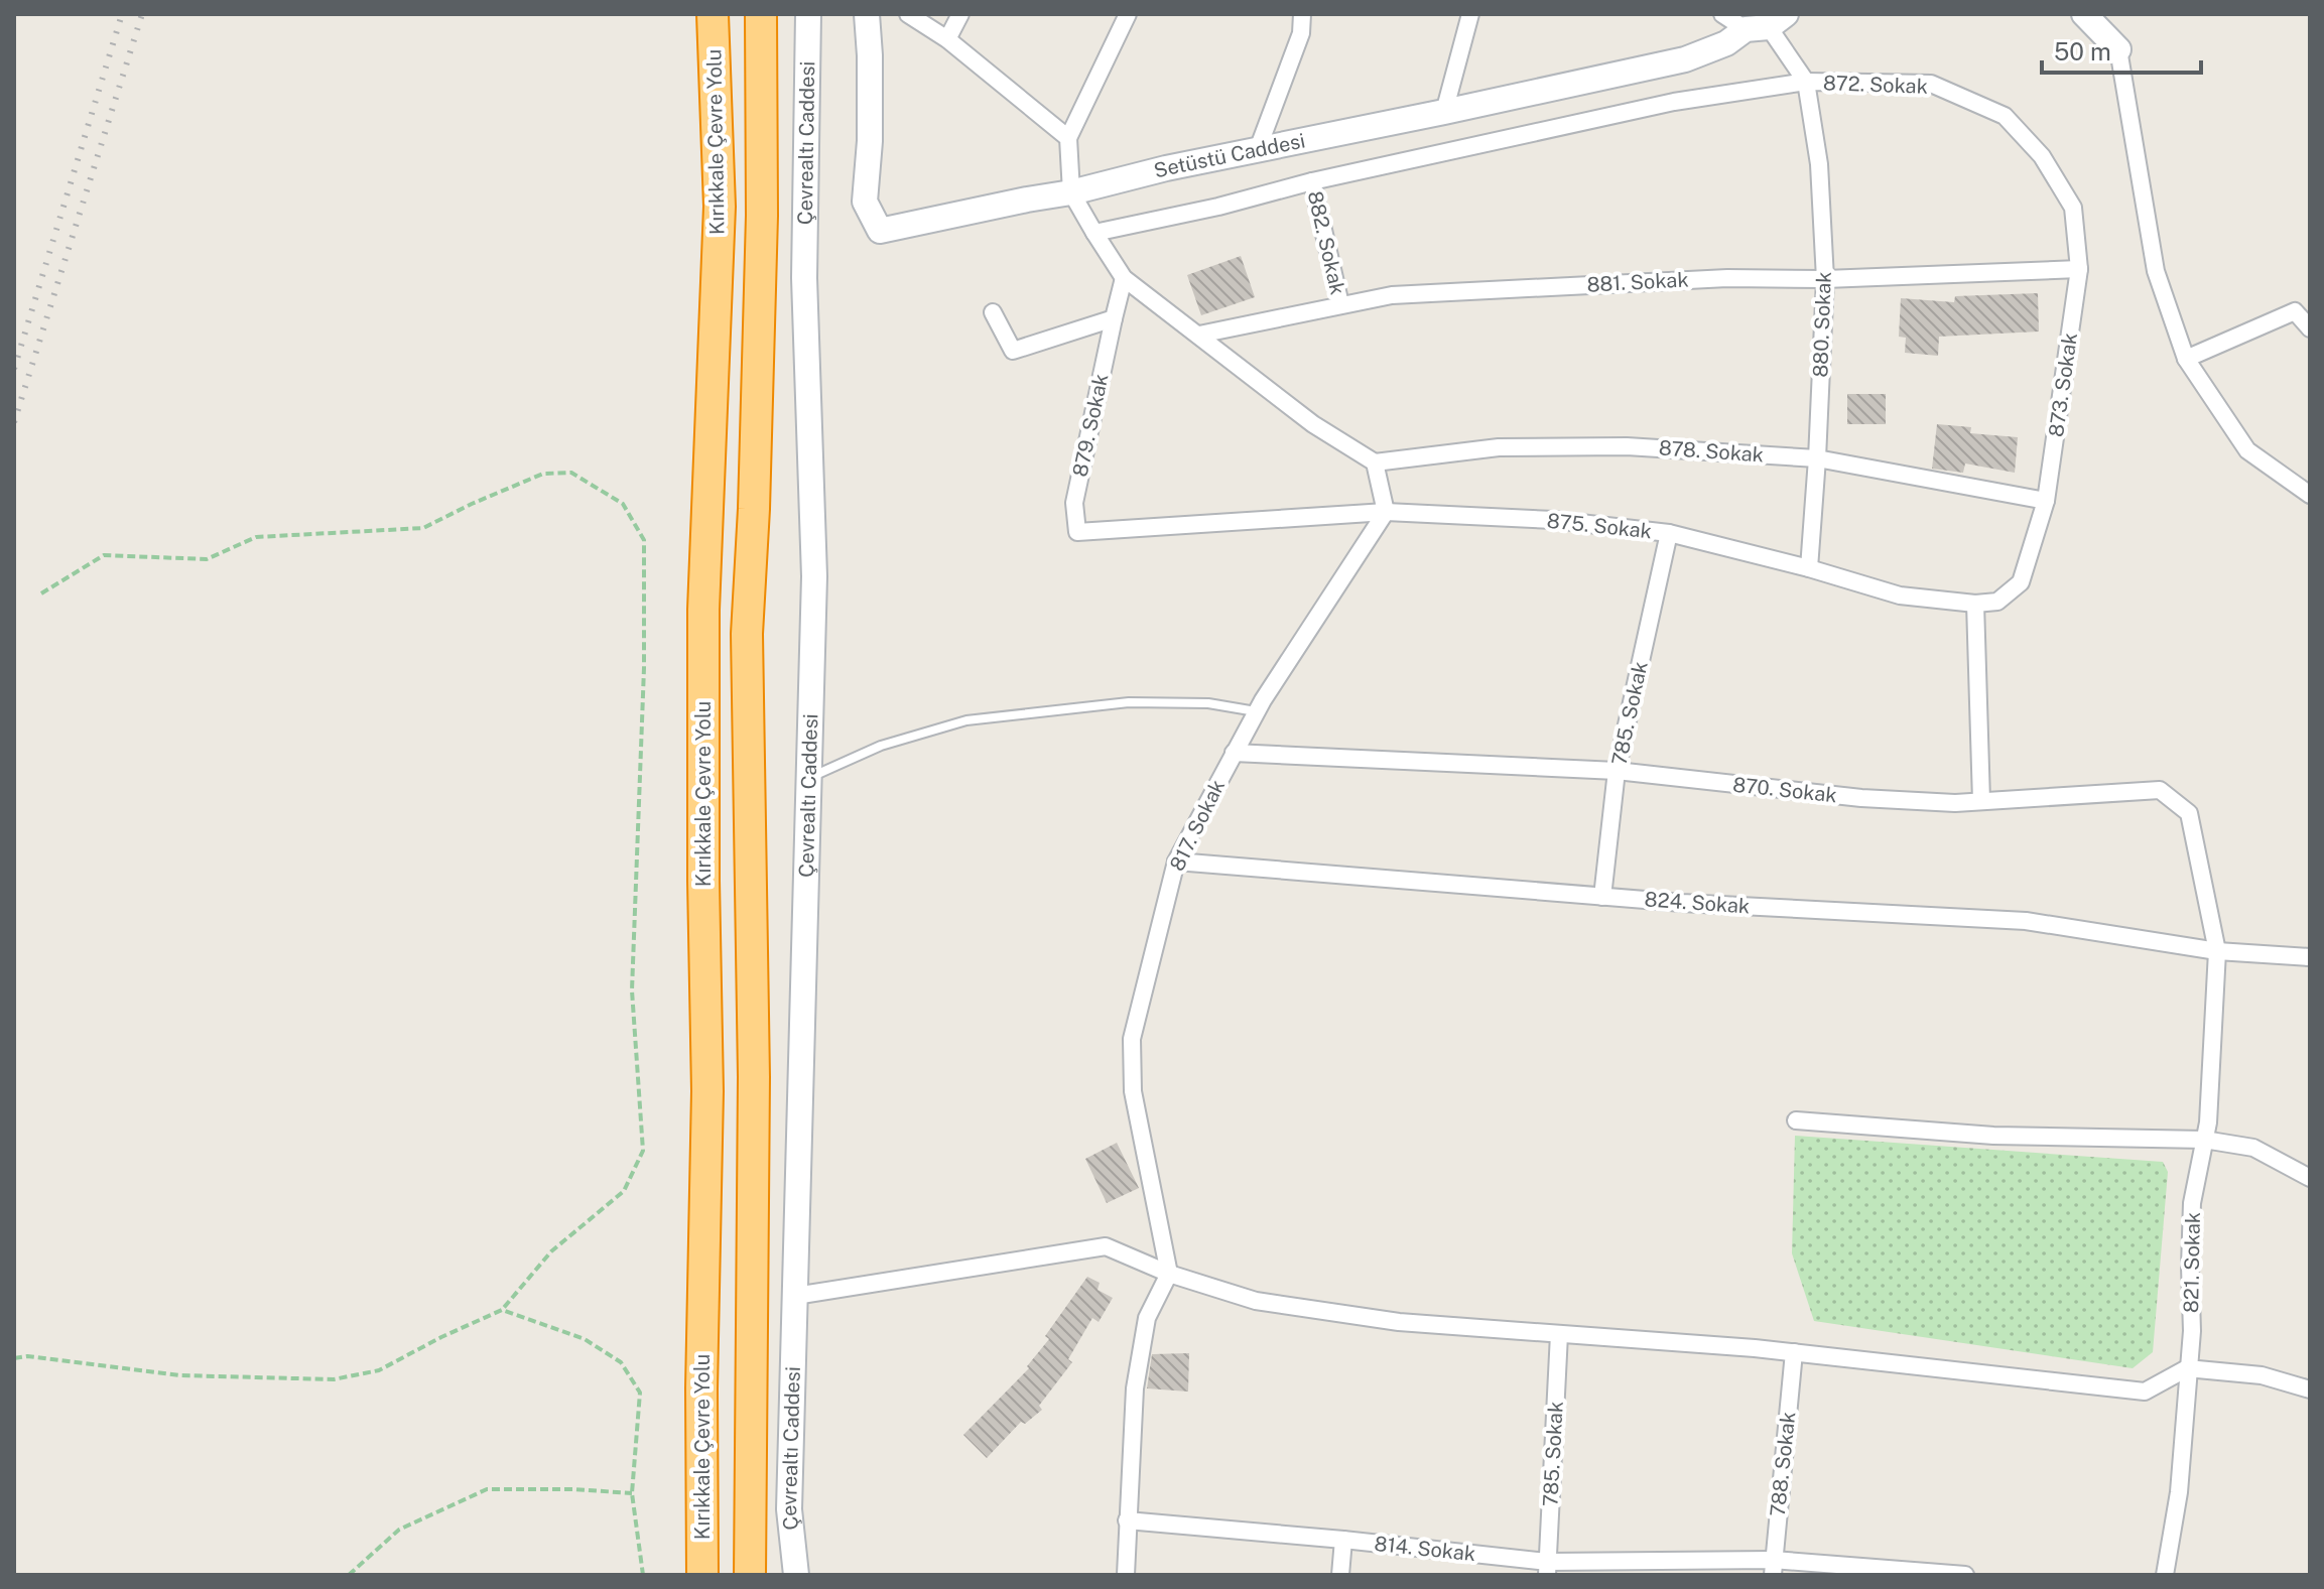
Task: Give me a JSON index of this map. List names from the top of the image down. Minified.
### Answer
{"streets":{"highway":["Kırıkkale Çevre Yolu"],"main road":["Çevrealtı Caddesi","Setüstü Caddesi"],"street":["872. Sokak","882. Sokak","881. Sokak","880. Sokak","873. Sokak","879. Sokak","878. Sokak","875. Sokak","785. Sokak","870. Sokak","817. Sokak","824. Sokak","821. Sokak","788. Sokak","814. Sokak"]},"crossings":[["872. Sokak","882. Sokak"],["872. Sokak","881. Sokak"],["872. Sokak","880. Sokak"],["872. Sokak","873. Sokak"],["882. Sokak","881. Sokak"],["881. Sokak","880. Sokak"],["881. Sokak","873. Sokak"],["880. Sokak","878. Sokak"],["880. Sokak","875. Sokak"],["873. Sokak","878. Sokak"],["873. Sokak","875. Sokak"],["879. Sokak","875. Sokak"],["878. Sokak","875. Sokak"],["875. Sokak","785. Sokak"],["875. Sokak","817. Sokak"],["785. Sokak","870. Sokak"],["785. Sokak","824. Sokak"],["785. Sokak","814. Sokak"],["870. Sokak","817. Sokak"],["870. Sokak","824. Sokak"],["870. Sokak","821. Sokak"],["817. Sokak","824. Sokak"],["824. Sokak","821. Sokak"],["788. Sokak","814. Sokak"]],"scale_bar":"50 m"}
